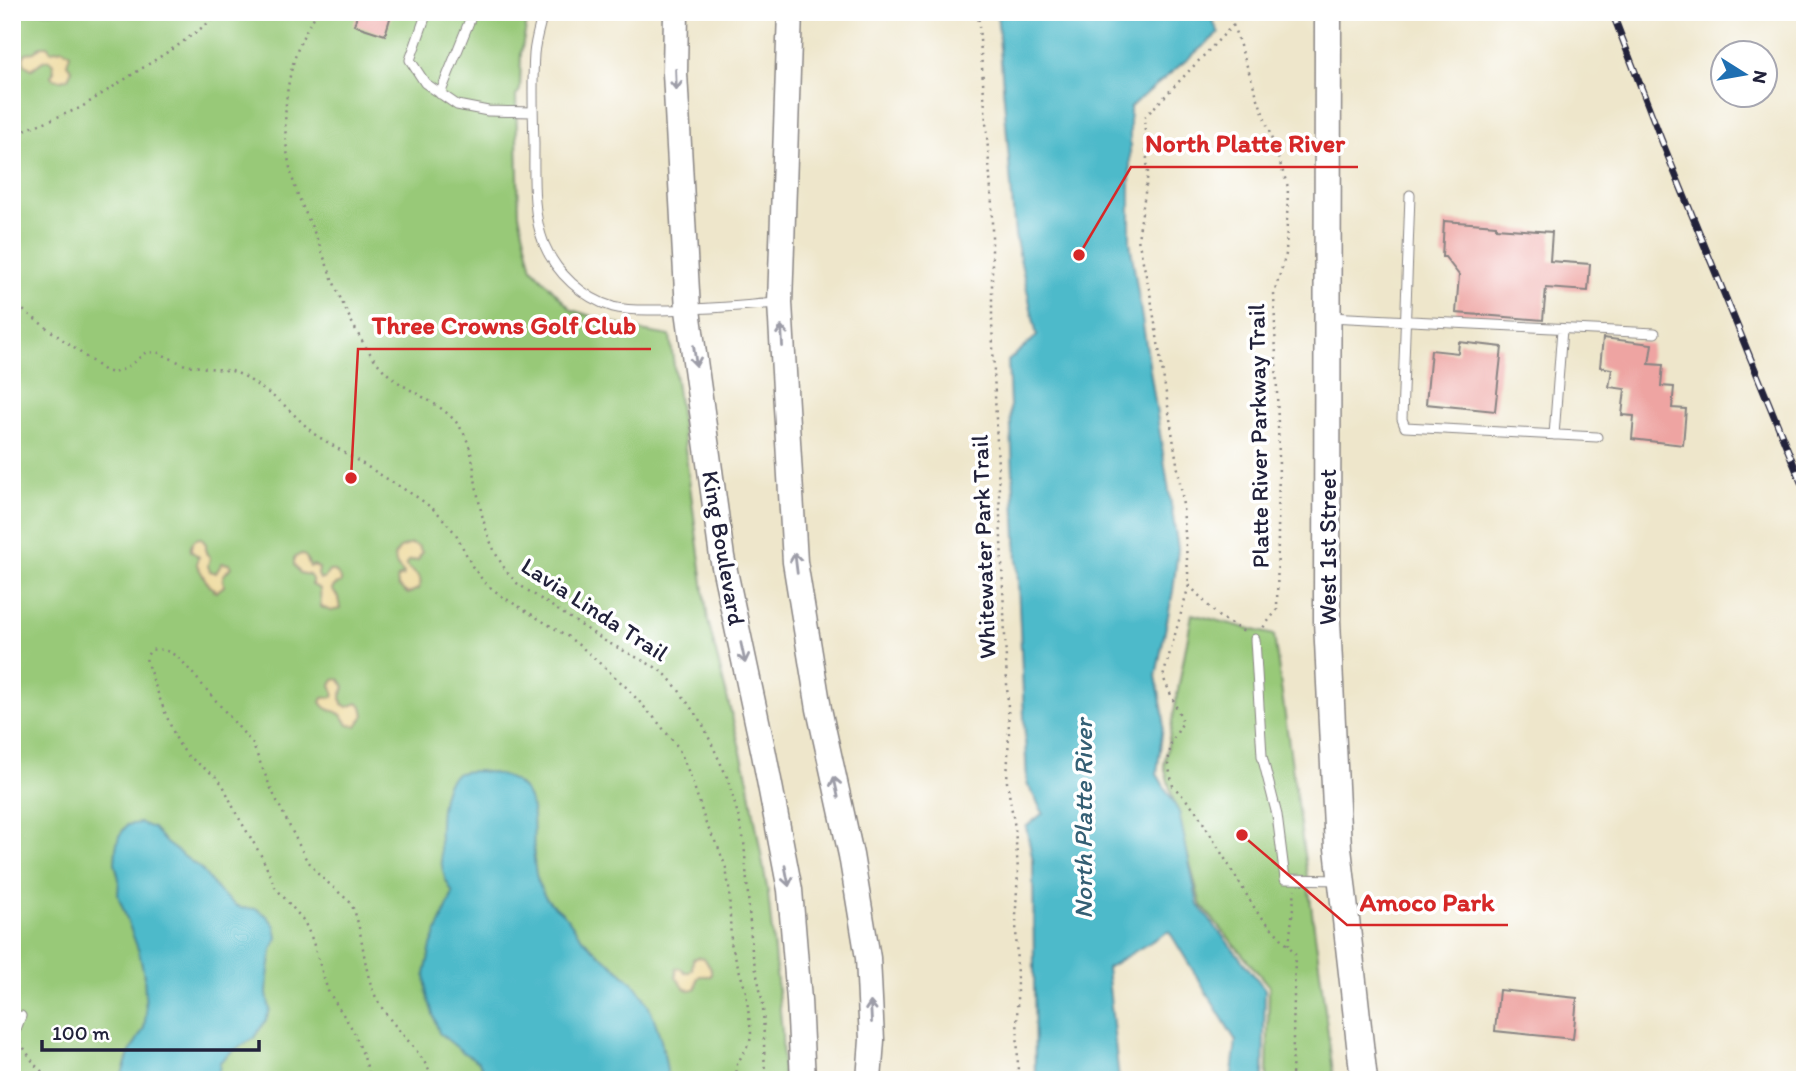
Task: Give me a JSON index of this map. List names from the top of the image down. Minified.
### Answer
{"streets":{"main road":["West 1st Street"],"street":["King Boulevard"],"path":["Platte River Parkway Trail","Whitewater Park Trail","Lavia Linda Trail"]},"water":["North Platte River"],"places":["North Platte River","Three Crowns Golf Club","Amoco Park"],"scale_bar":"100 m","north":"right"}
